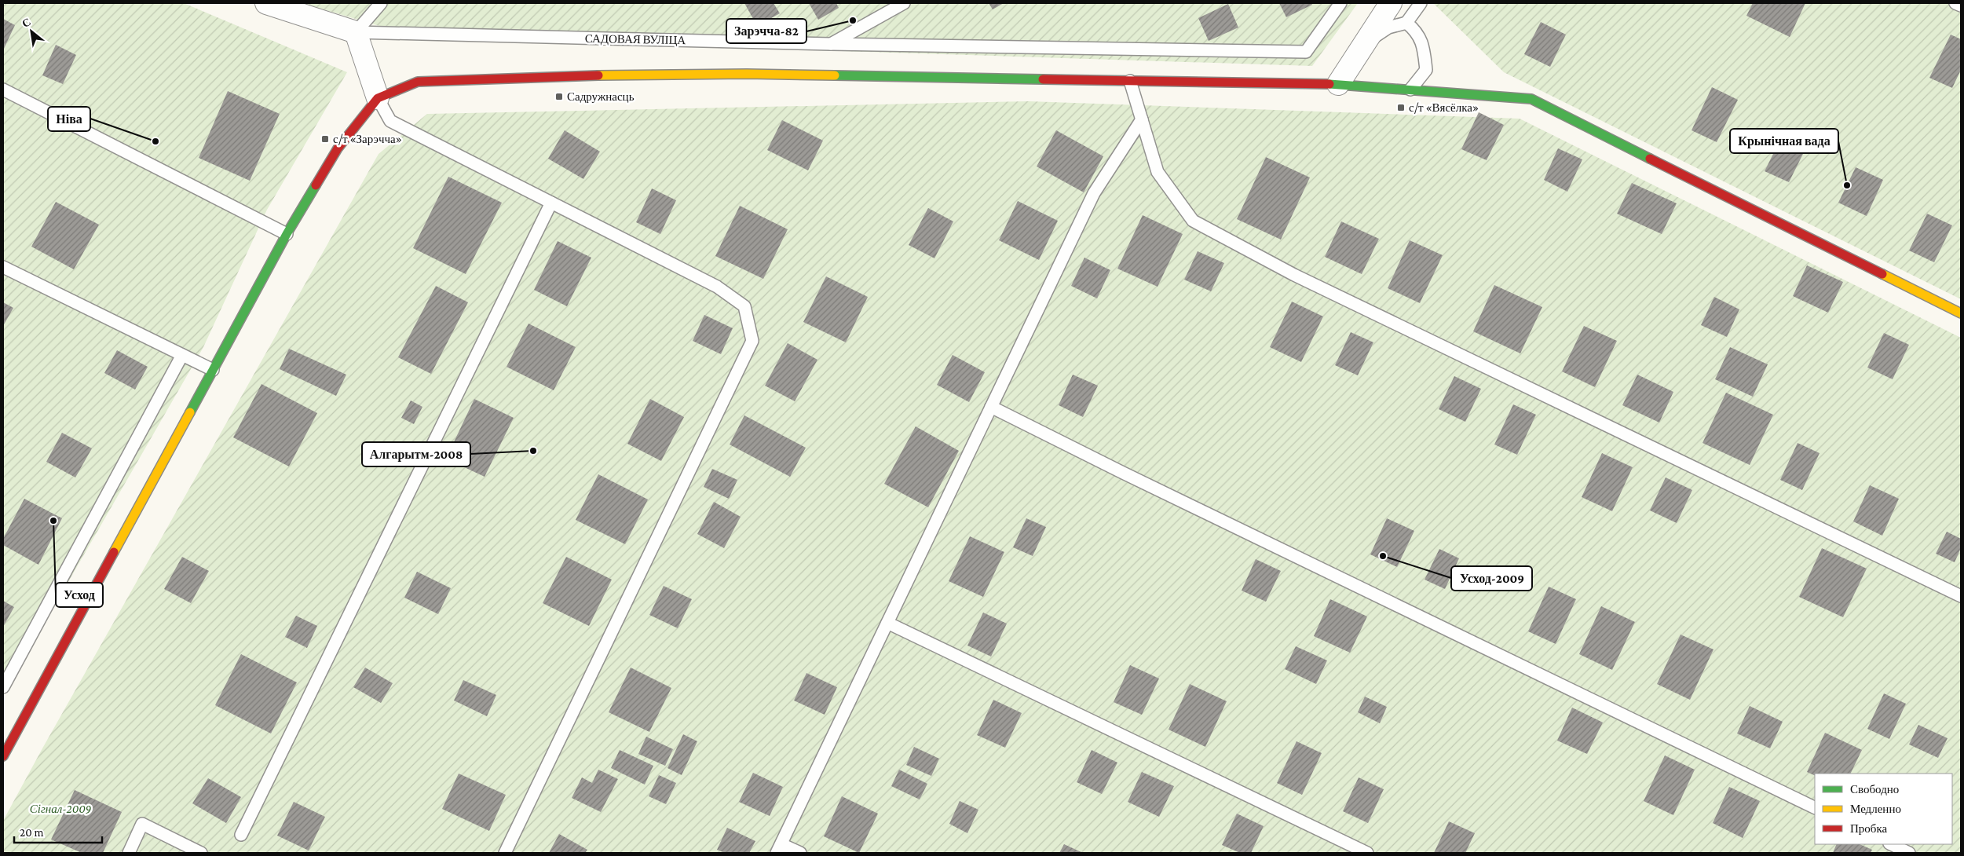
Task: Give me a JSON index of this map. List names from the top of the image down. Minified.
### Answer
{"streets":{"lane":["САДОВАЯ ВУЛІЦА"]},"parks":["Сігнал-2009"],"places":{"other":["Зарэчча-82","Ніва","Крынічная вада","Алгарытм-2008","Усход","Усход-2009"],"transit":["Садружнасць","с/т «Вясёлка»","с/т «Зарэчча»"]},"legend":["Свободно","Медленно","Пробка"],"scale_bar":"20 m","north":"top left"}
